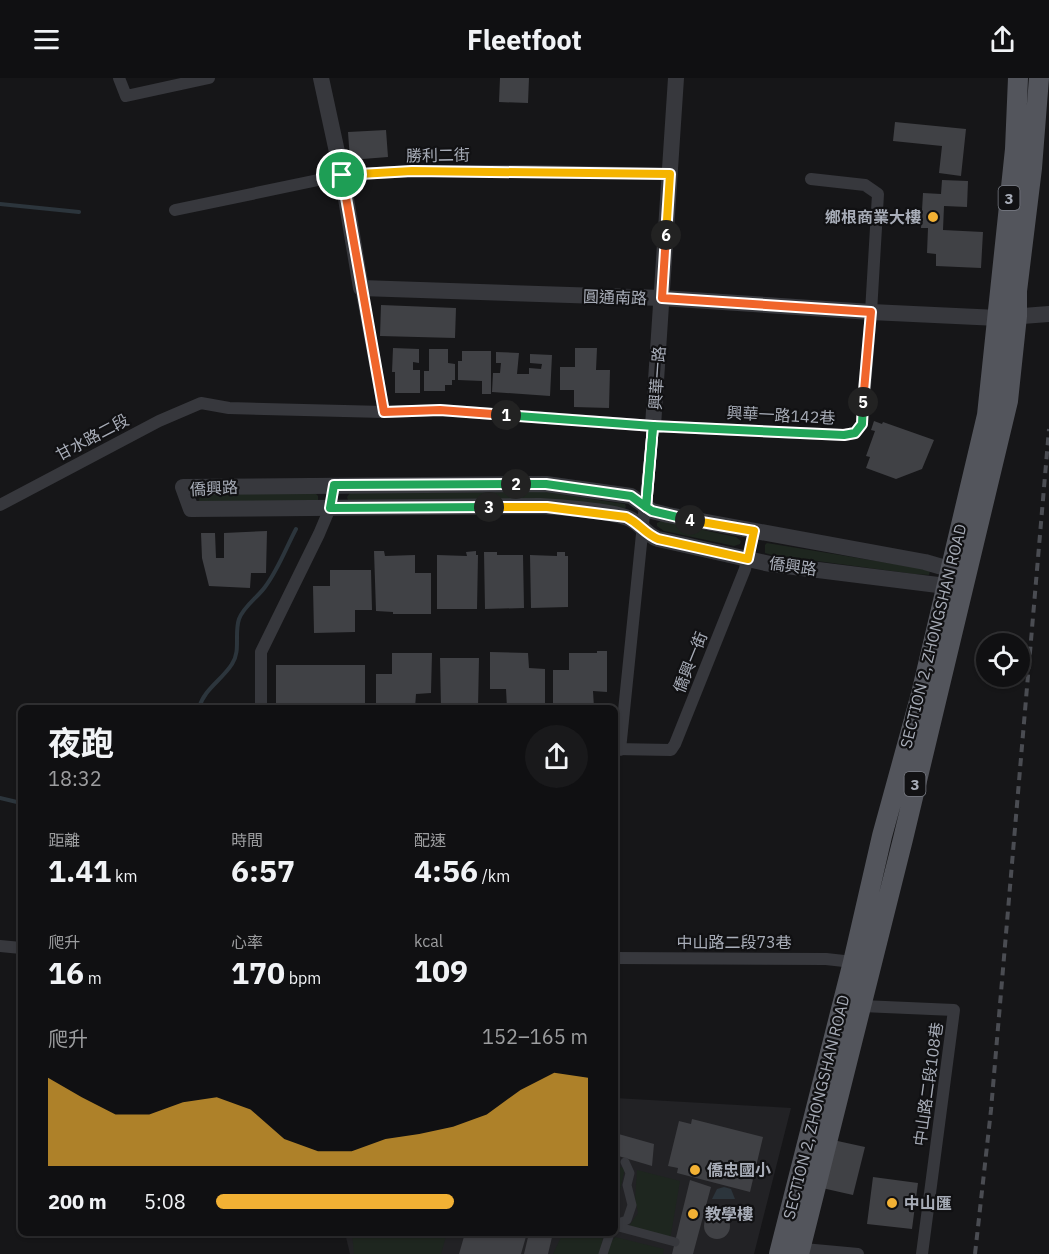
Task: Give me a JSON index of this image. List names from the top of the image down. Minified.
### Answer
{"streets":{"main road":["3","SECTION 2, ZHONGSHAN ROAD"],"street":["勝利二街","圓通南路","興華一路","興華一路142巷","甘水路二段","僑興路","僑興一街","中山路二段73巷","中山路二段108巷"]},"crossings":[["勝利二街","興華一路"],["圓通南路","興華一路"],["圓通南路","興華一路142巷"],["圓通南路","SECTION 2, ZHONGSHAN ROAD"],["興華一路","興華一路142巷"],["興華一路","僑興路"],["僑興路","SECTION 2, ZHONGSHAN ROAD"],["僑興路","僑興一街"],["SECTION 2, ZHONGSHAN ROAD","中山路二段73巷"],["SECTION 2, ZHONGSHAN ROAD","中山路二段108巷"]],"places":["鄉根商業大樓","僑忠國小","中山匯","教學樓"],"page":{"header":"Fleetfoot","pins":["6","5","1","2","3","4"],"heading":["夜跑","18:32"],"stats":[["距離","1.41 km"],["時間","6:57"],["配速","4:56 /km"],["爬升","16 m"],["心率","170 bpm"],["kcal","109"]],"chart":["爬升","152–165 m"],"list":[{"name":"200 m","note":"5:08"}]}}
